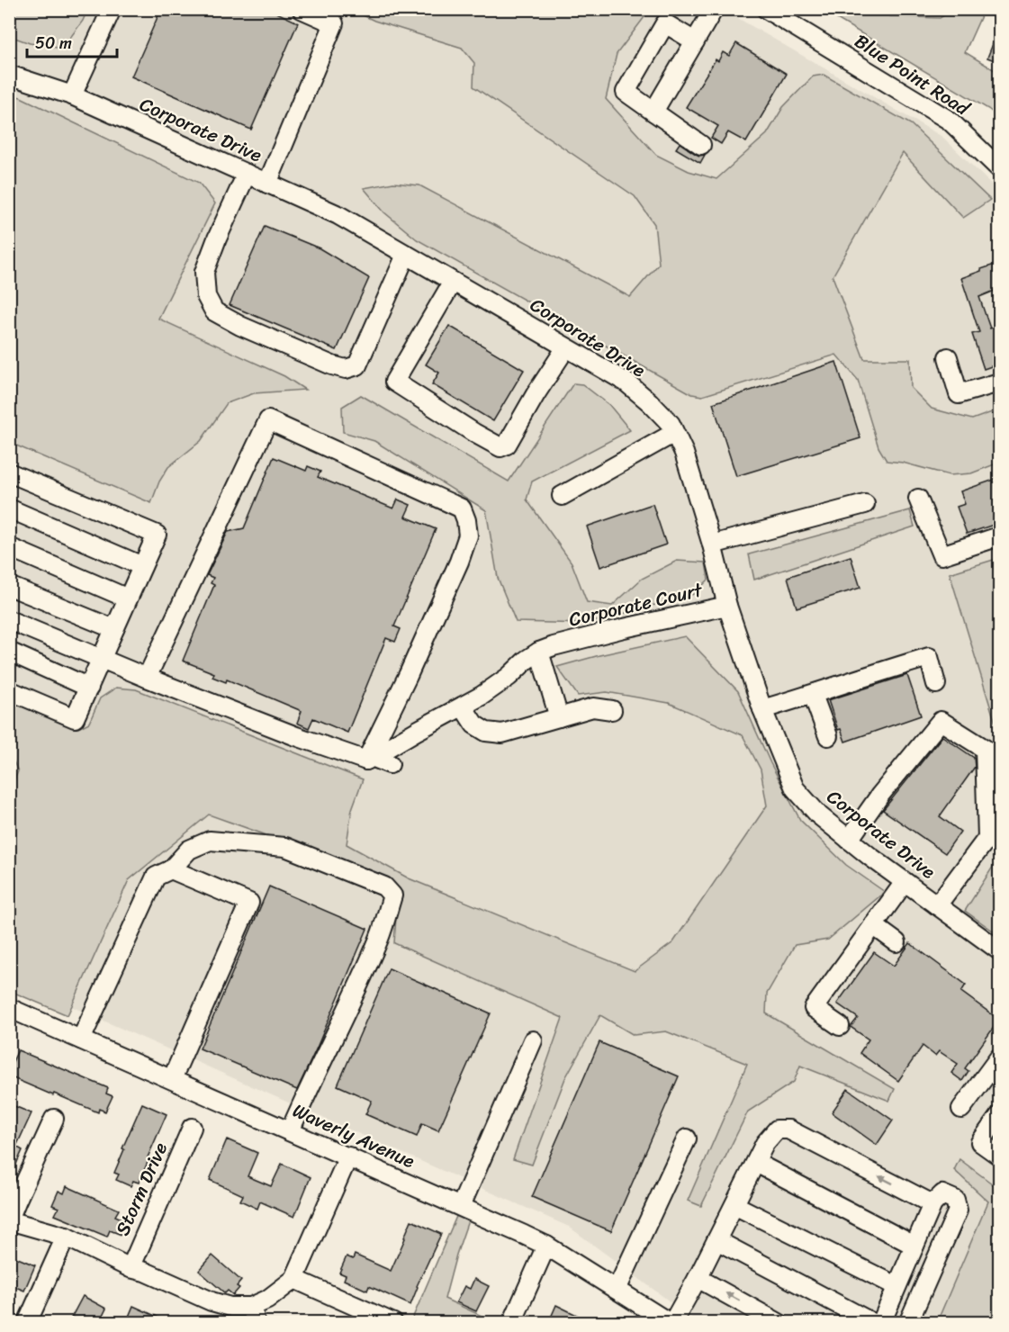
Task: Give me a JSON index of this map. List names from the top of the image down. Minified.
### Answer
{"streets":{"street":["Blue Point Road","Corporate Drive","Corporate Court","Waverly Avenue","Storm Drive"]},"crossings":[["Corporate Drive","Corporate Court"],["Waverly Avenue","Storm Drive"]],"scale_bar":"50 m"}
